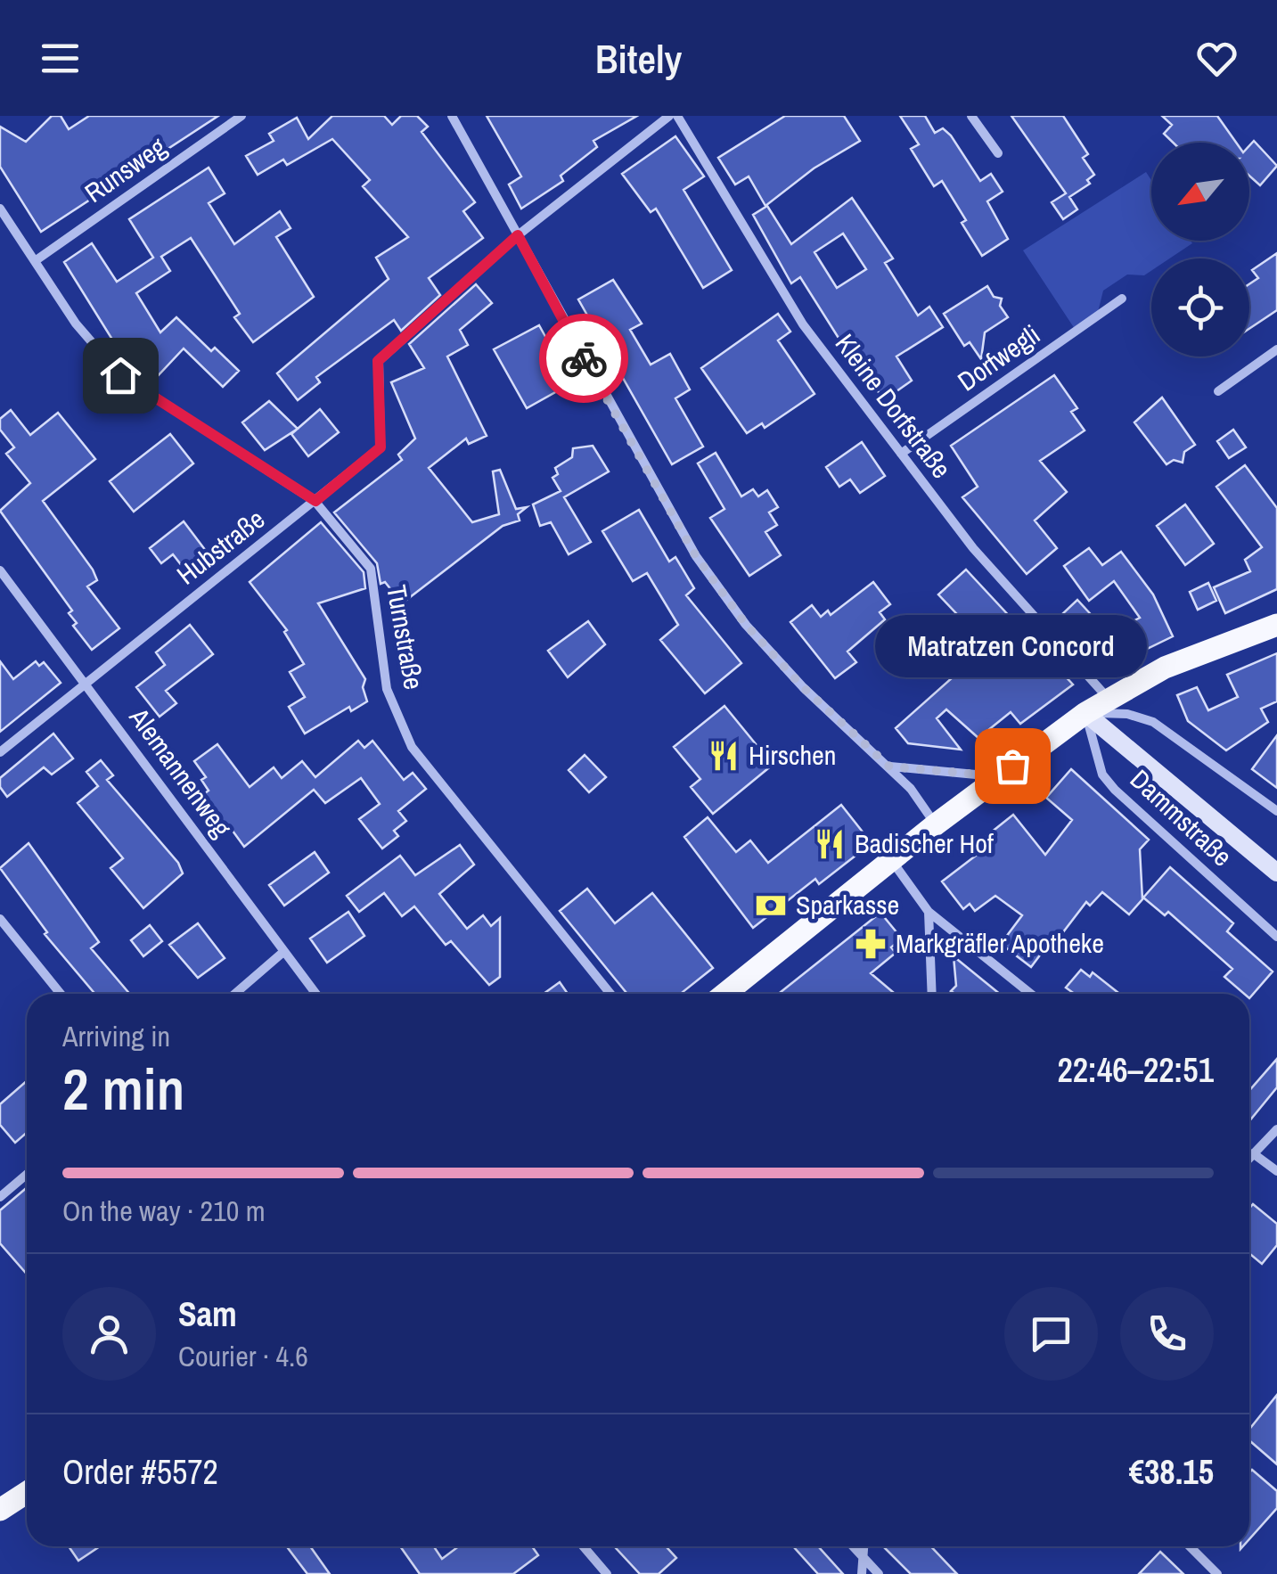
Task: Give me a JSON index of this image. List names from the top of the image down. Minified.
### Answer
{"streets":{"street":["Runsweg","Dorfwegli","Kleine Dorfstraße","Hubstraße","Turnstraße","Alemannenweg","Dammstraße"]},"crossings":[["Runsweg","Turnstraße"],["Dorfwegli","Kleine Dorfstraße"],["Hubstraße","Turnstraße"],["Hubstraße","Alemannenweg"]],"places":{"restaurant":["Hirschen","Badischer Hof"],"other":["Matratzen Concord"],"bank":["Sparkasse"],"pharmacy":["Markgräfler Apotheke"]},"north":"bottom left","page":{"header":"Bitely","bubble":"Matratzen Concord","heading":["2 min","Arriving in","22:46–22:51"],"panel":["Sam","Courier · 4.6","Order #5572","€38.15"],"bar":"On the way · 210 m"}}
